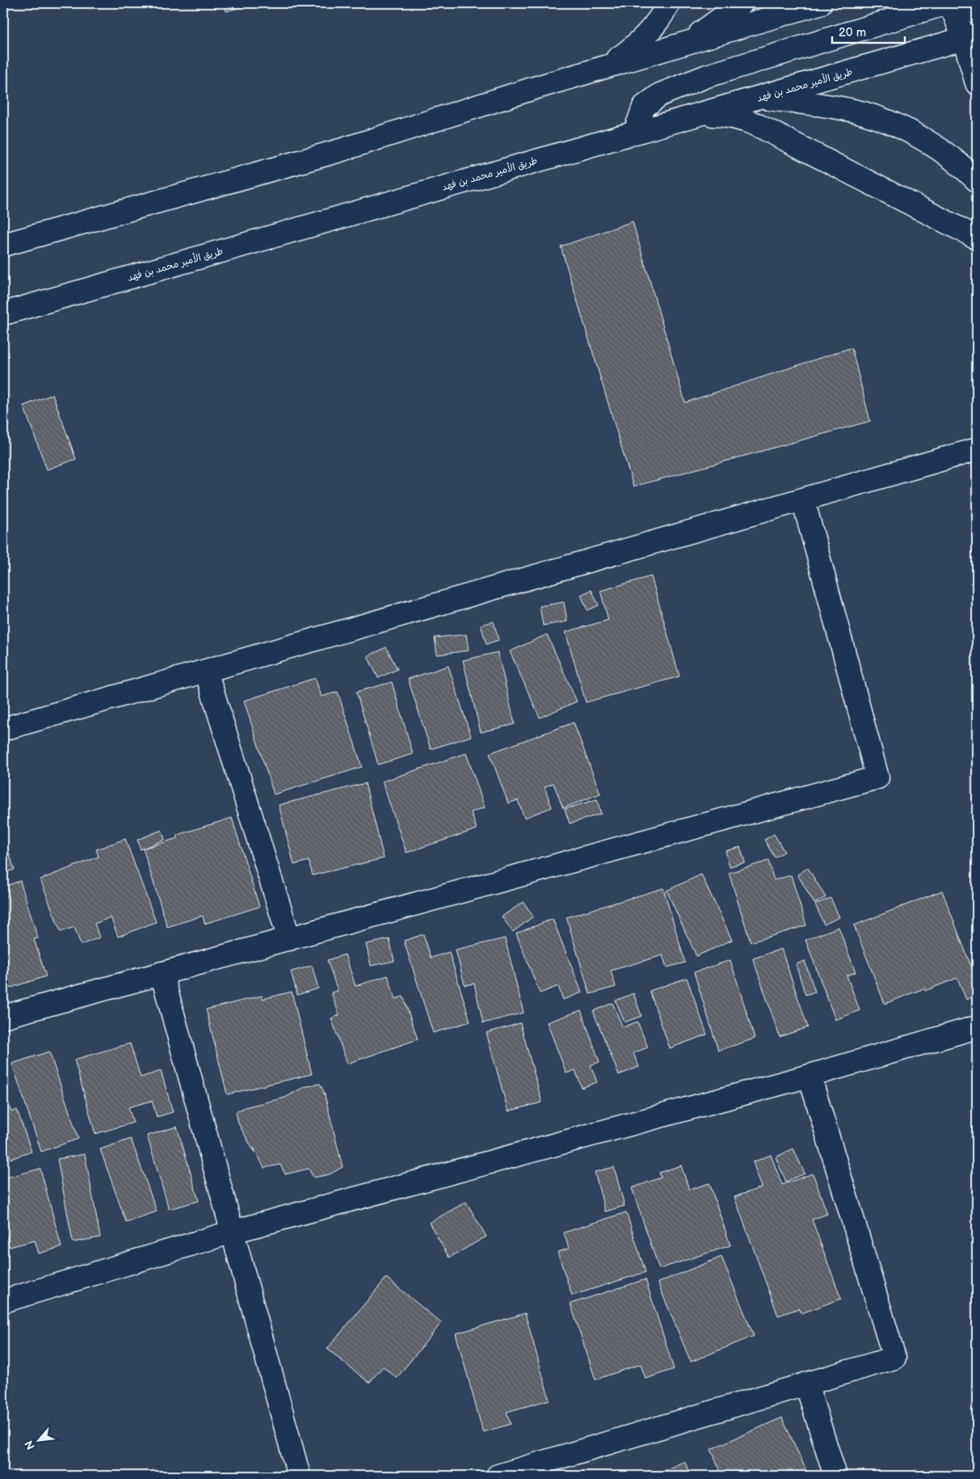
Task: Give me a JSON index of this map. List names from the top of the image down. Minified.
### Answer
{"streets":{"street":["طريق الأمير محمد بن فهد"]},"scale_bar":"20 m","north":"bottom left"}
